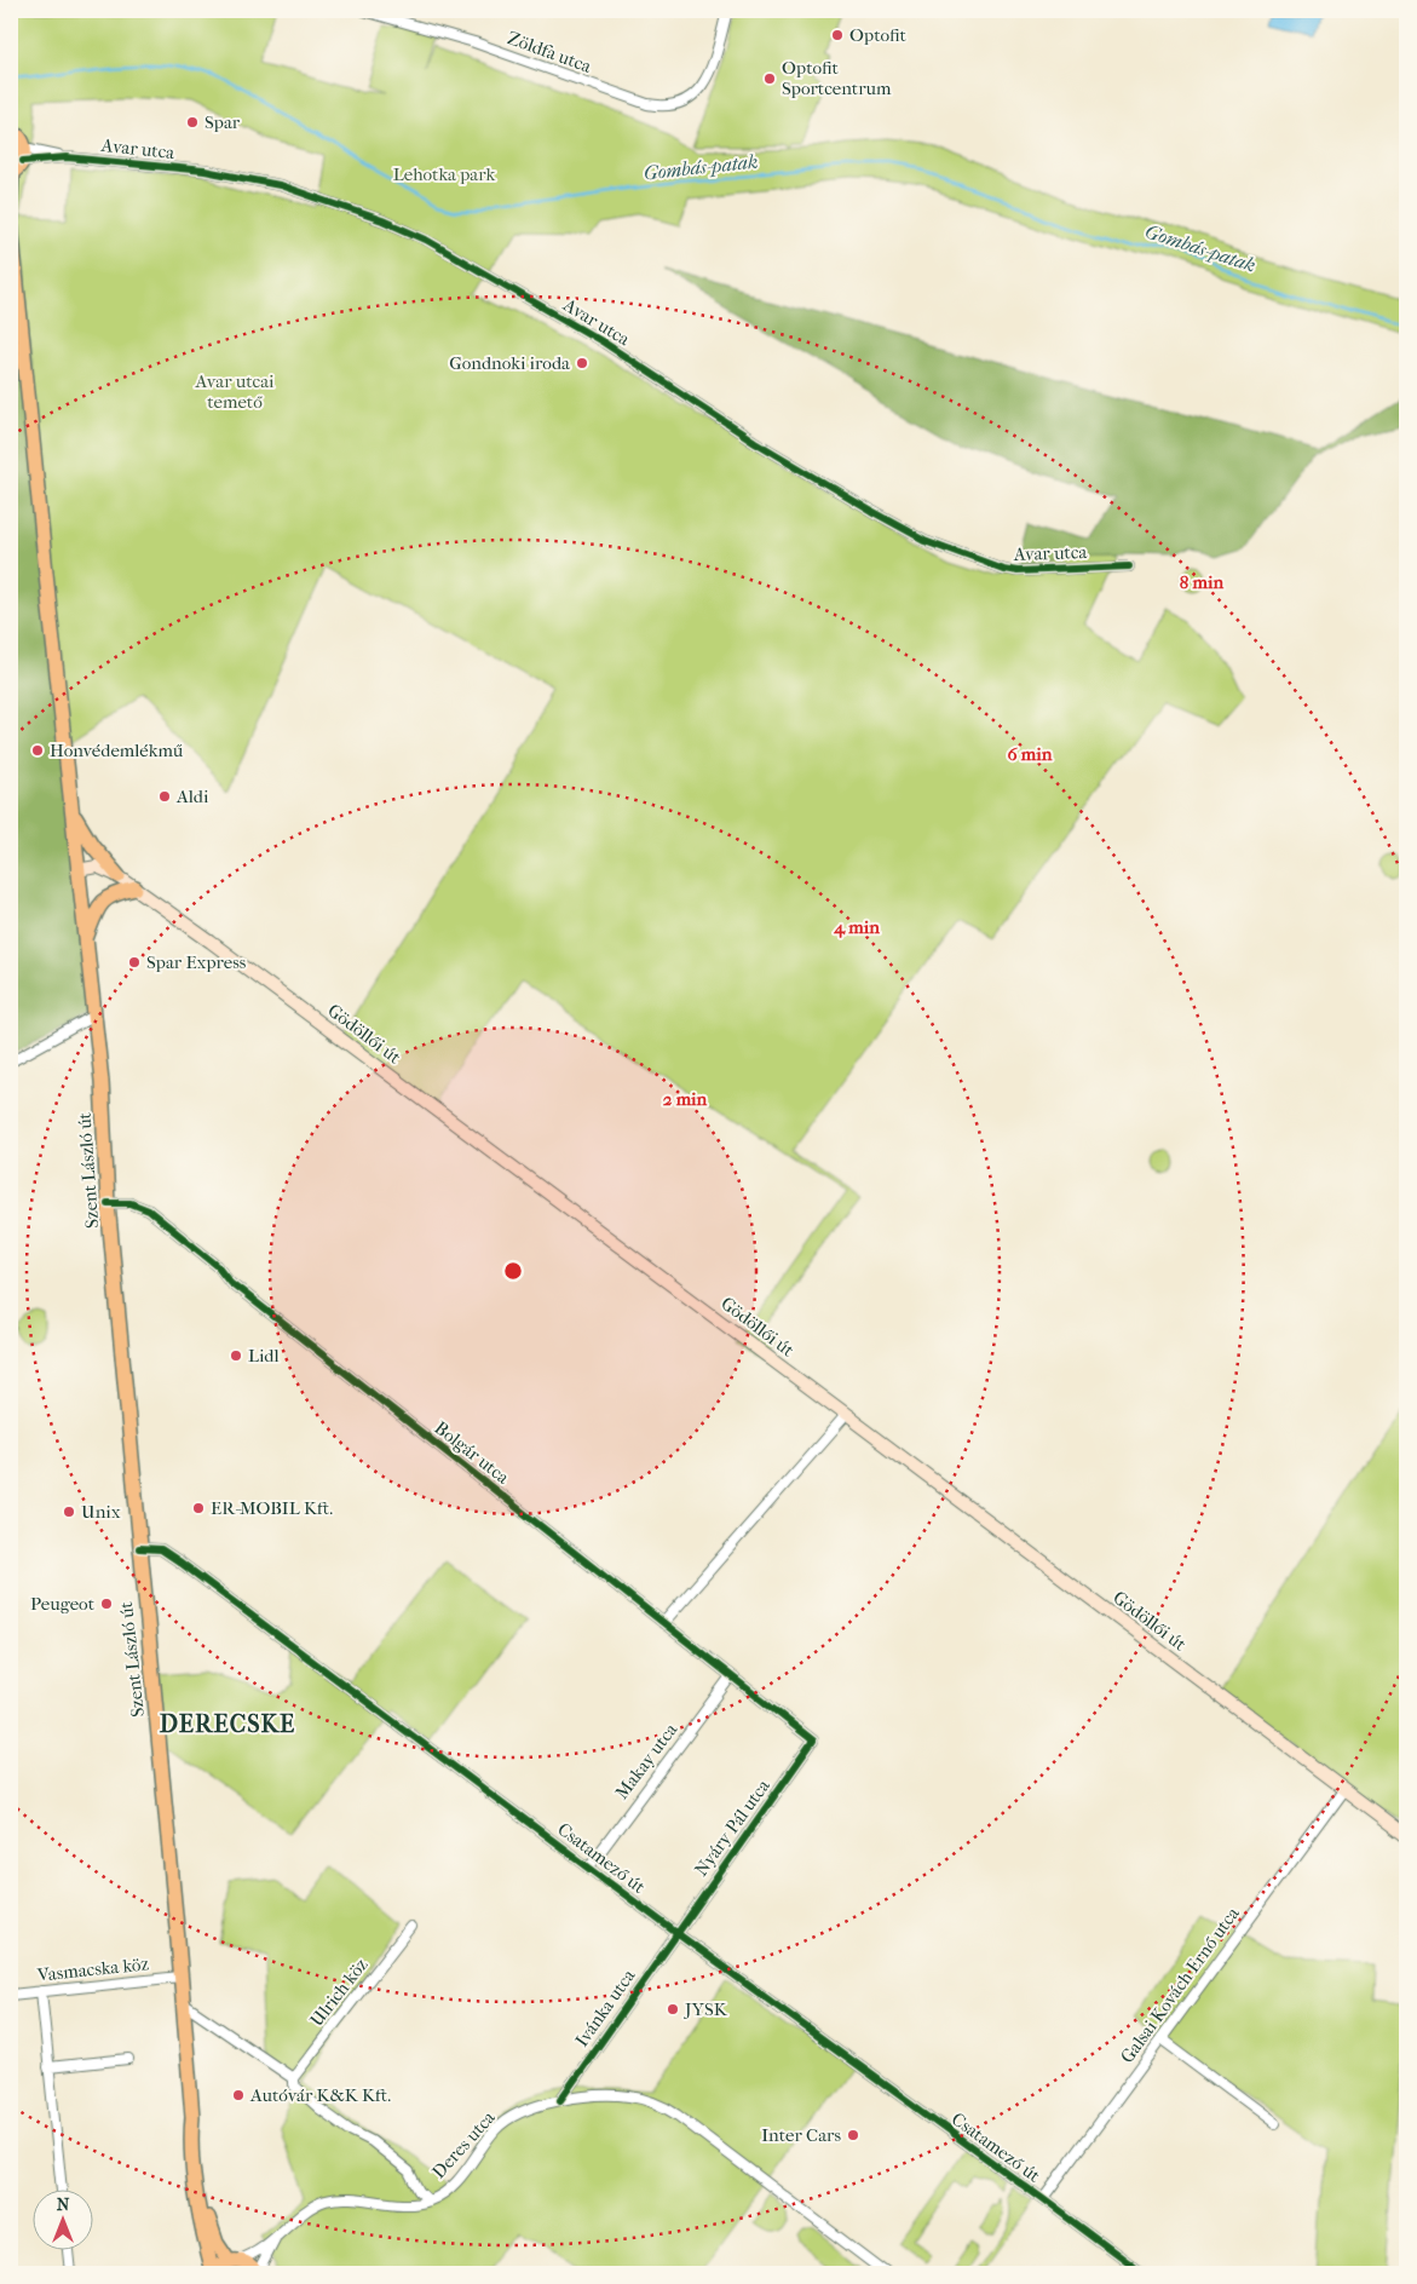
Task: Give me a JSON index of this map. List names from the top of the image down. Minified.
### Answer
{"streets":{"main road":["Gödöllői út","Szent László út"],"street":["Zöldfa utca","Avar utca","Bolgár utca","Makay utca","Nyáry Pál utca","Csatamező út","Vasmacska köz","Galsai Kovách Ernő utca","Ulrich köz","Ivánka utca","Deres utca"]},"crossings":[["Gödöllői út","Szent László út"],["Gödöllői út","Galsai Kovách Ernő utca"],["Szent László út","Bolgár utca"],["Szent László út","Csatamező út"],["Szent László út","Vasmacska köz"],["Bolgár utca","Makay utca"],["Bolgár utca","Nyáry Pál utca"],["Makay utca","Csatamező út"],["Nyáry Pál utca","Csatamező út"],["Nyáry Pál utca","Ivánka utca"],["Csatamező út","Galsai Kovách Ernő utca"],["Csatamező út","Ivánka utca"],["Ivánka utca","Deres utca"]],"districts":["DERECSKE"],"water":["Gombás-patak"],"parks":["Lehotka park","Avar utcai temető"],"places":["Optofit","Optofit Sportcentrum","Spar","Gondnoki iroda","Honvédemlékmű","Aldi","Spar Express","Lidl","ER-MOBIL Kft.","Unix","Peugeot","JYSK","Autóvár K&K Kft.","Inter Cars"],"north":"top","rings":["8 min","6 min","4 min","2 min"]}
